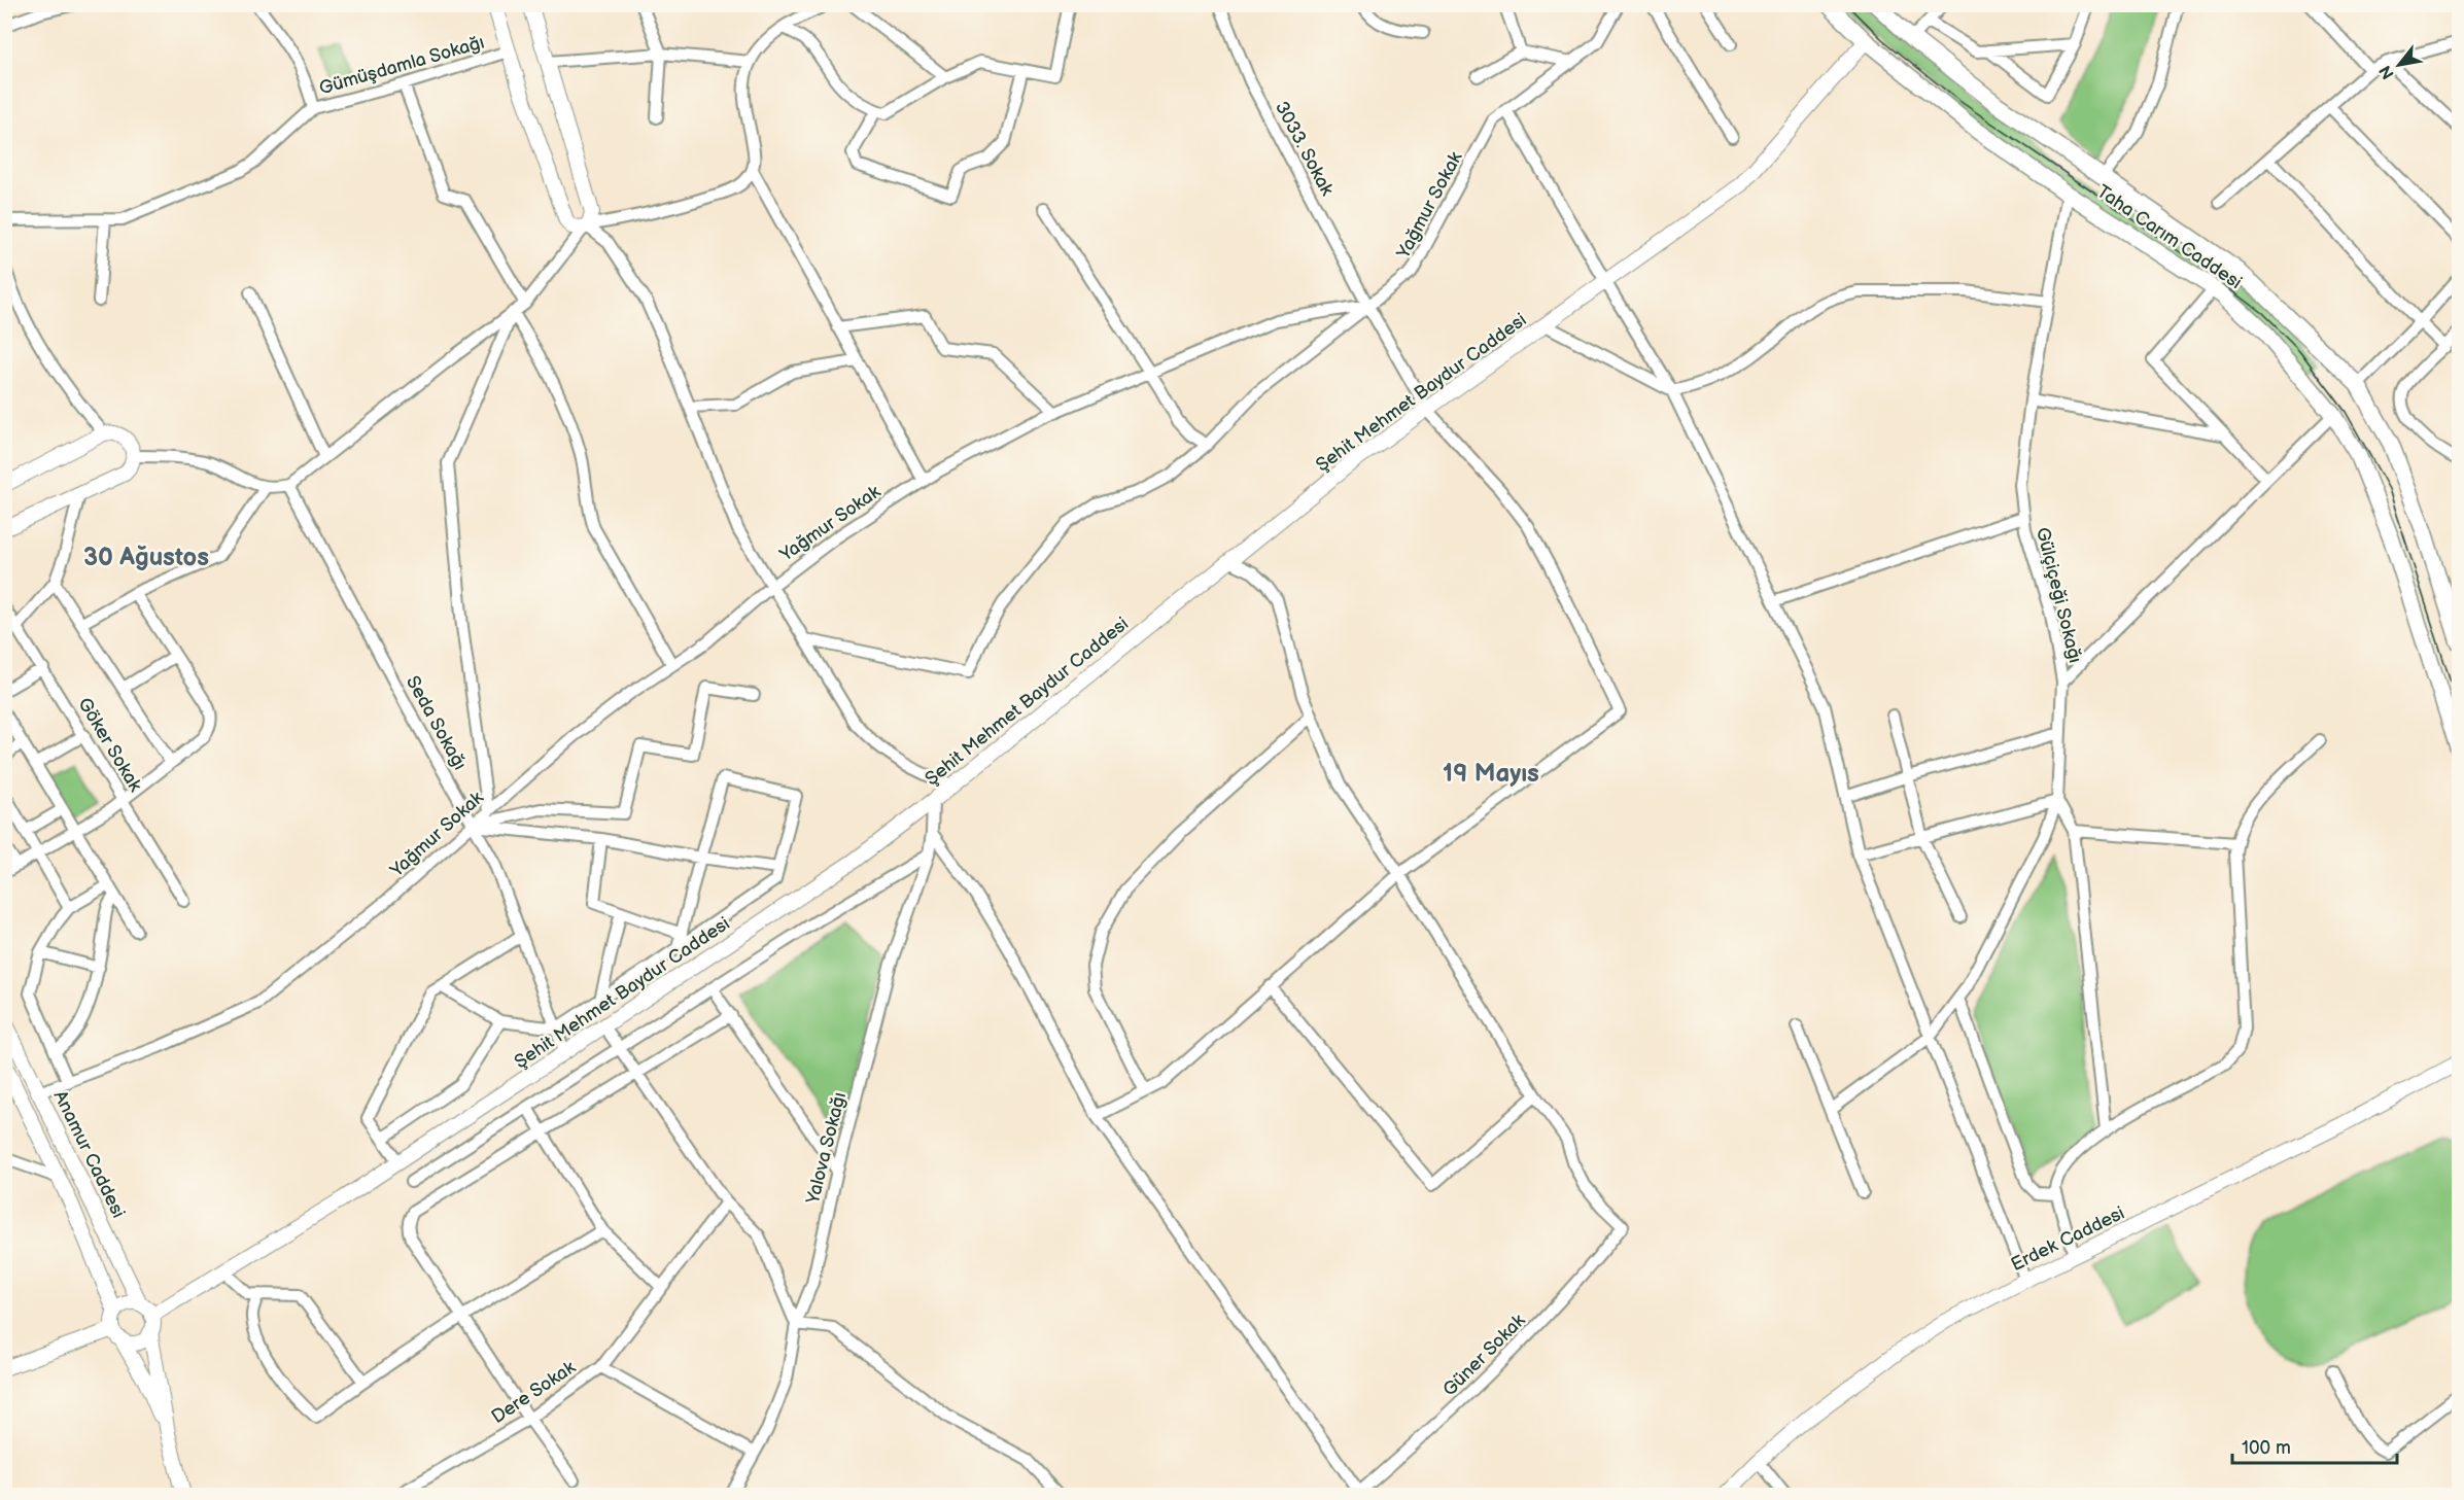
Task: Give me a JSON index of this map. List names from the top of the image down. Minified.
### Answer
{"streets":{"main road":["Taha Carım Caddesi"],"street":["Gümüşdamla Sokağı","3033. Sokak","Yağmur Sokak","Şehit Mehmet Baydur Caddesi","Gülçiçeği Sokağı","Seda Sokağı","Göker Sokak","Yalova Sokağı","Anamur Caddesi","Erdek Caddesi","Güner Sokak","Dere Sokak"]},"crossings":[["3033. Sokak","Yağmur Sokak"],["3033. Sokak","Şehit Mehmet Baydur Caddesi"],["Yağmur Sokak","Seda Sokağı"],["Yağmur Sokak","Anamur Caddesi"],["Taha Carım Caddesi","Şehit Mehmet Baydur Caddesi"],["Taha Carım Caddesi","Gülçiçeği Sokağı"],["Şehit Mehmet Baydur Caddesi","Seda Sokağı"],["Şehit Mehmet Baydur Caddesi","Yalova Sokağı"],["Şehit Mehmet Baydur Caddesi","Anamur Caddesi"]],"districts":["30 Ağustos","19 Mayıs"],"scale_bar":"100 m","north":"bottom left"}
